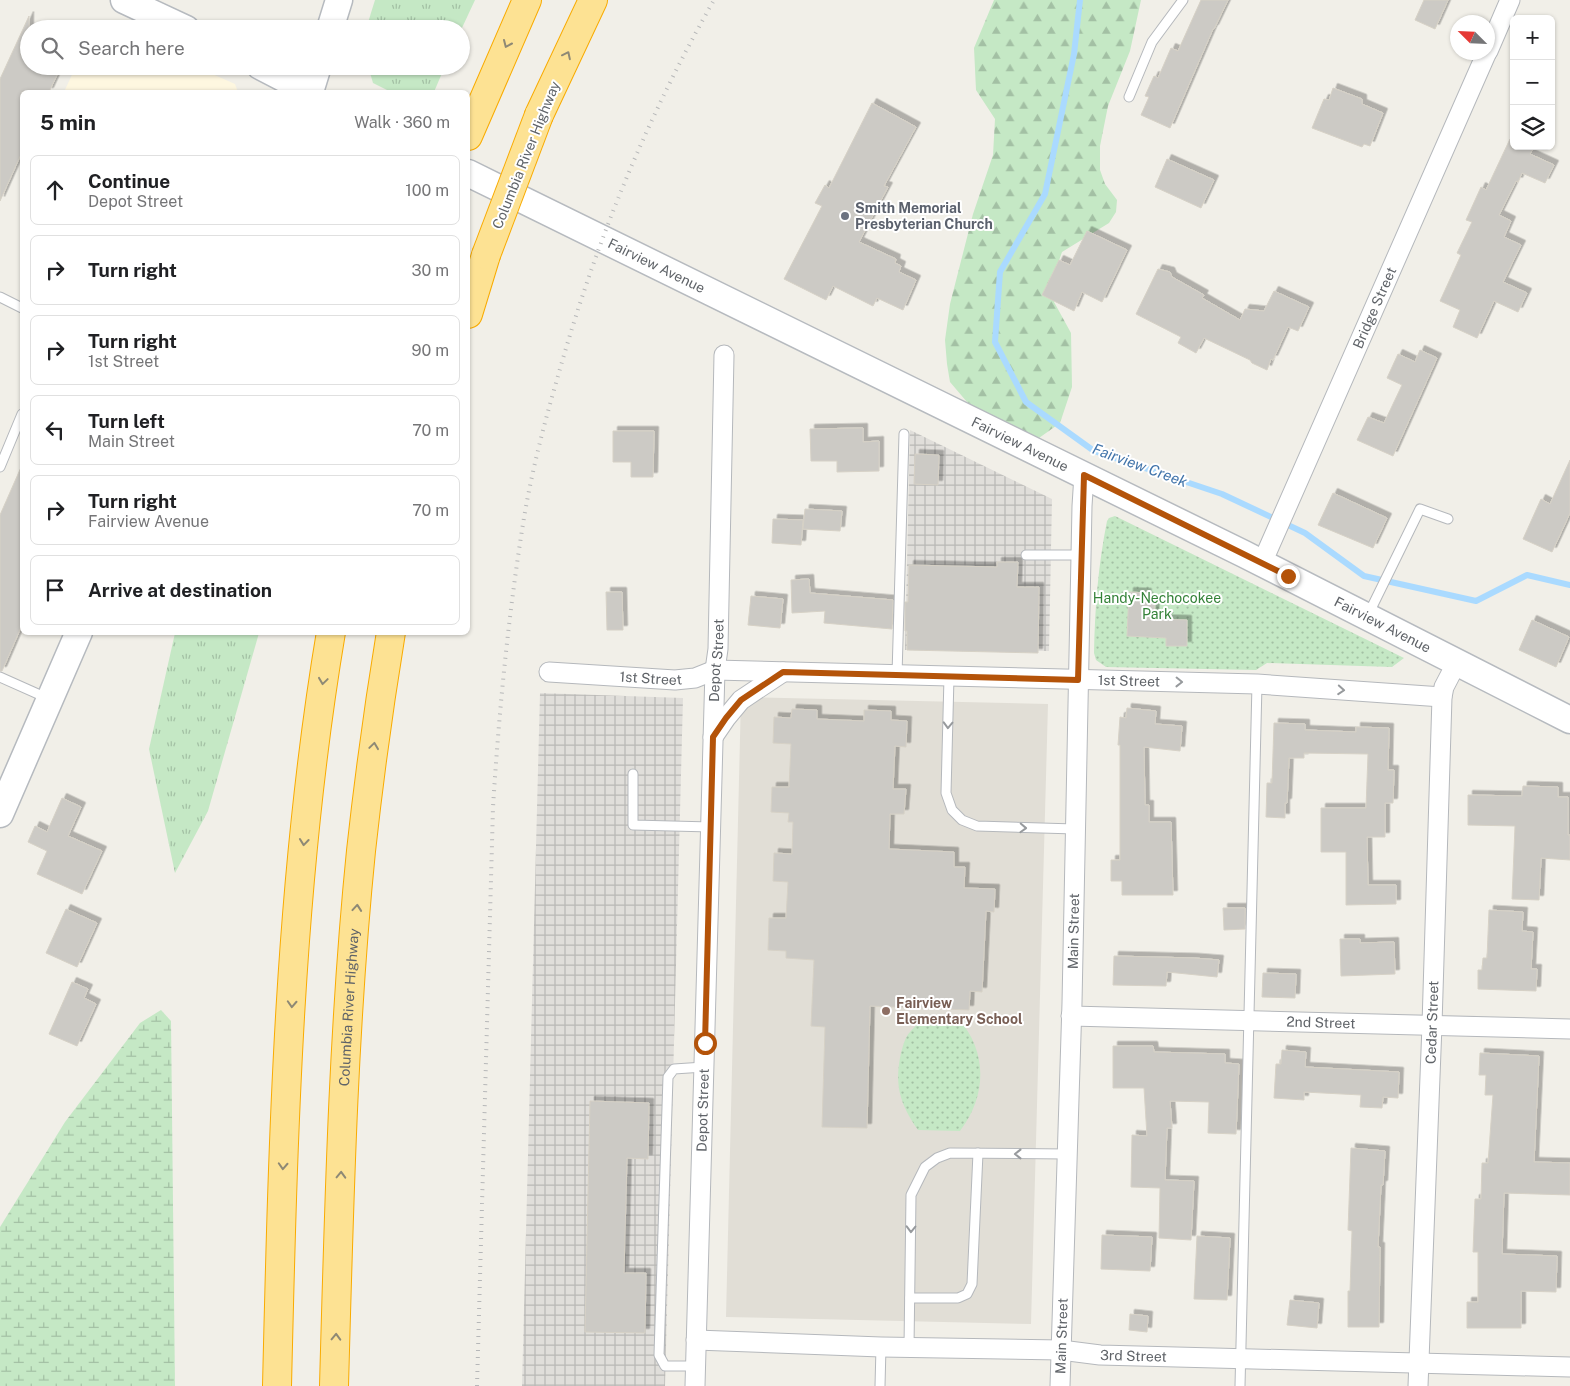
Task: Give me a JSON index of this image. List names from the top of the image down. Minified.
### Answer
{"streets":{"highway":["Columbia River Highway"],"main road":["Fairview Avenue"],"street":["Bridge Street","Depot Street","1st Street","Main Street","2nd Street","Cedar Street","3rd Street"]},"crossings":[["Fairview Avenue","Bridge Street"],["Fairview Avenue","Main Street"],["Fairview Avenue","Cedar Street"],["Depot Street","1st Street"],["Depot Street","3rd Street"],["1st Street","Main Street"],["1st Street","Cedar Street"],["Main Street","2nd Street"],["Main Street","3rd Street"],["2nd Street","Cedar Street"],["Cedar Street","3rd Street"]],"one_way":["1st Street"],"water":["Fairview Creek"],"parks":["Handy-Nechocokee Park"],"places":["Smith Memorial Presbyterian Church","Fairview Elementary School"],"north":"top left","page":{"map_buttons":["+","−"],"search":"Search here","heading":["5 min","Walk · 360 m"],"list":[["Continue","Depot Street","100 m"],["Turn right","30 m"],["Turn right","1st Street","90 m"],["Turn left","Main Street","70 m"],["Turn right","Fairview Avenue","70 m"],"Arrive at destination"]}}
